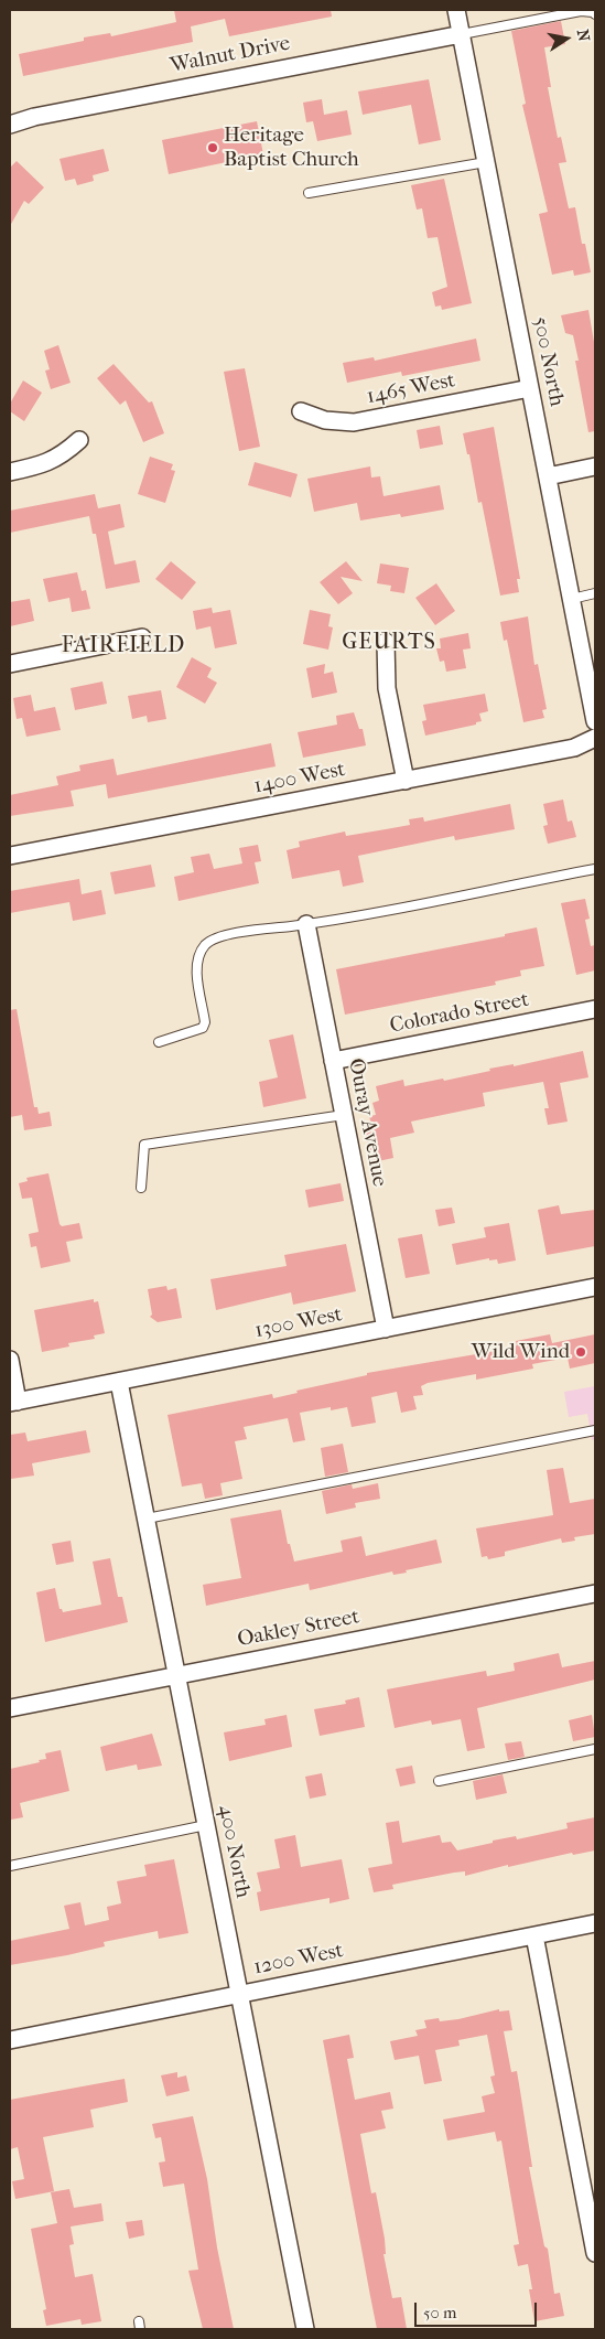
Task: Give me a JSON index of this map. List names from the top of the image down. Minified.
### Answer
{"streets":{"street":["Walnut Drive","500 North","1465 West","1400 West","Colorado Street","Ouray Avenue","1300 West","Oakley Street","400 North","1200 West"]},"crossings":[["Walnut Drive","500 North"],["500 North","1465 West"],["Colorado Street","Ouray Avenue"],["Ouray Avenue","1300 West"],["1300 West","400 North"],["Oakley Street","400 North"],["400 North","1200 West"]],"districts":["GEURTS","FAIRFIELD"],"places":["Heritage Baptist Church","Wild Wind"],"scale_bar":"50 m","north":"right"}
